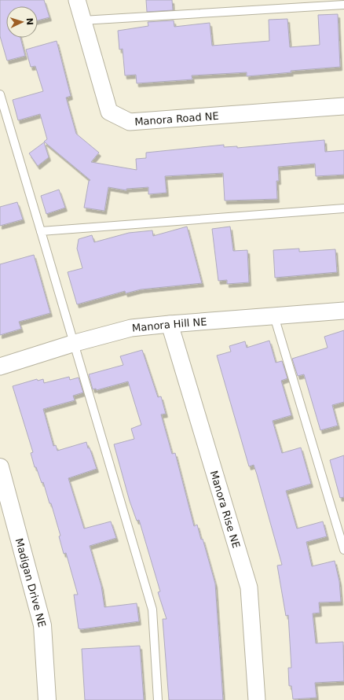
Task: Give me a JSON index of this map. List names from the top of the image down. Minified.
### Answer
{"streets":{"street":["Manora Road NE","Manora Hill NE","Manora Rise NE","Madigan Drive NE"]},"crossings":[["Manora Hill NE","Manora Rise NE"]],"north":"right"}
